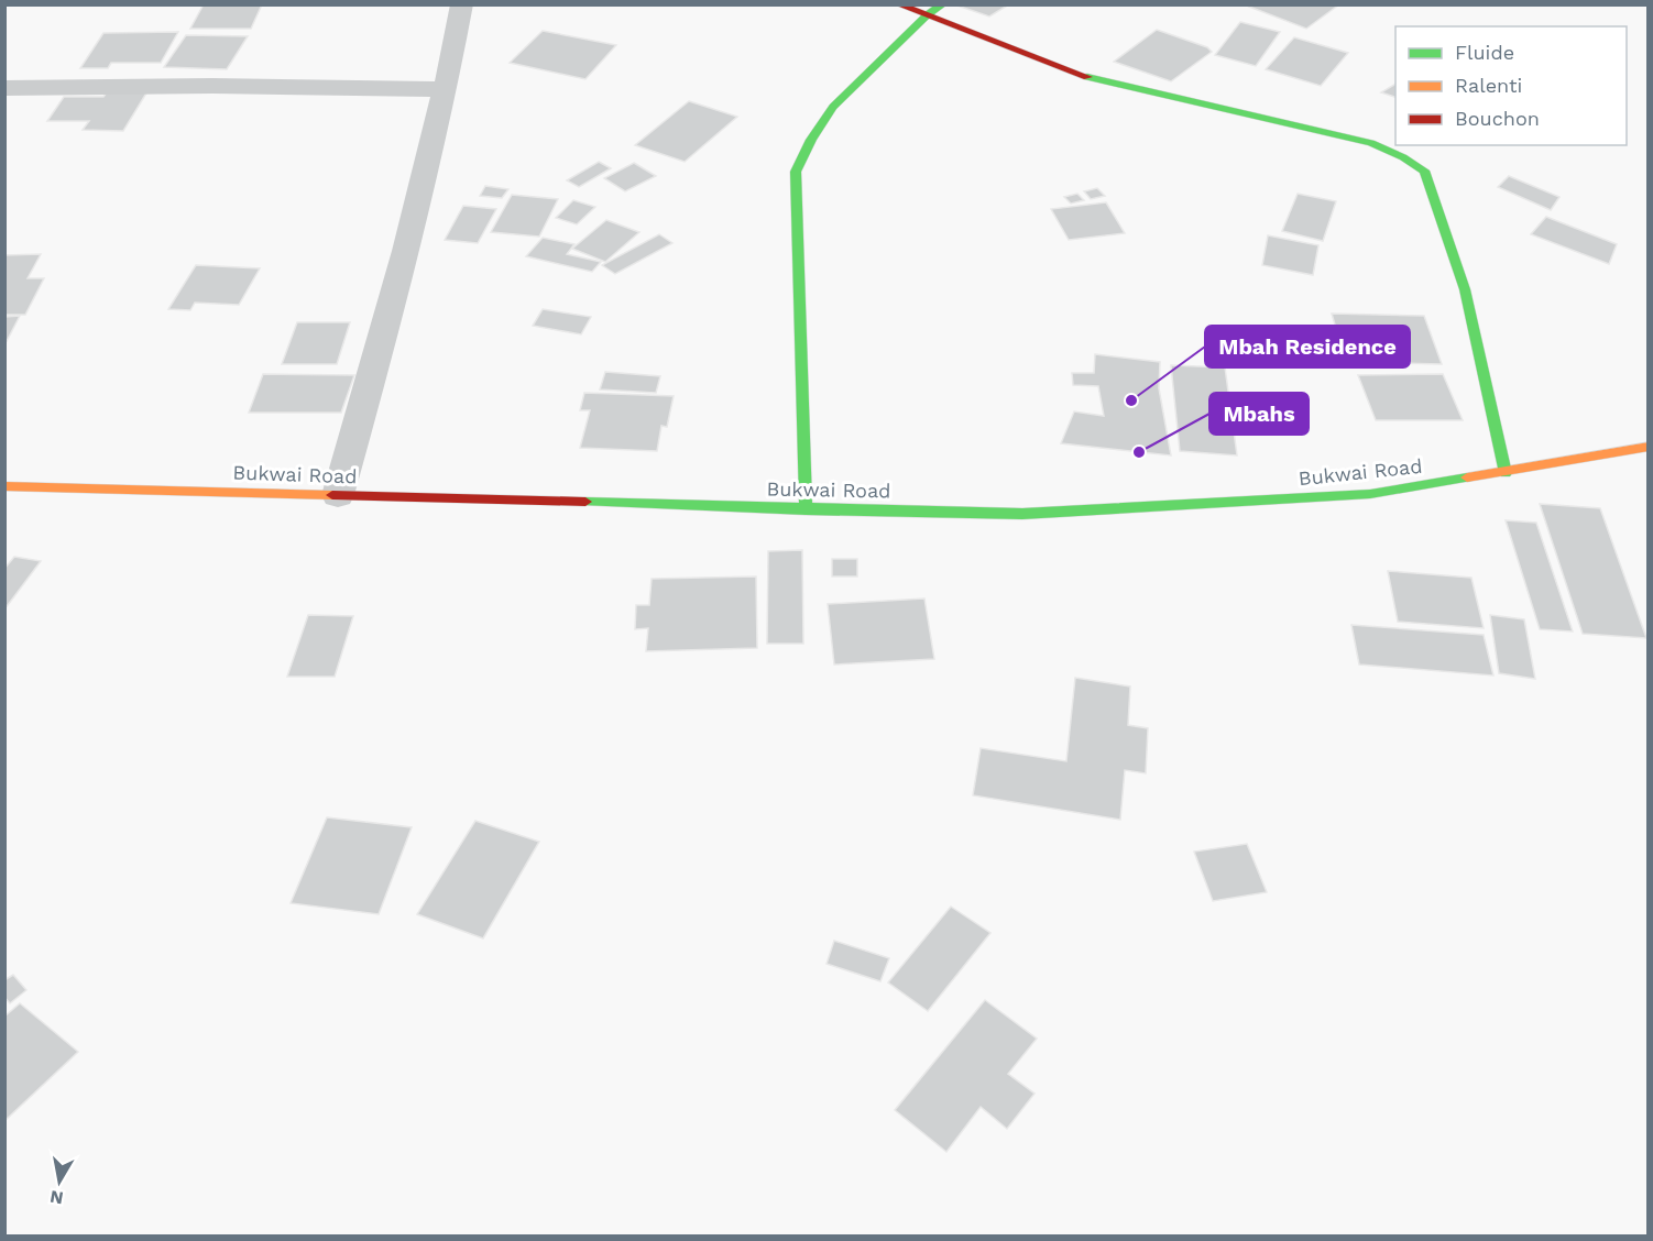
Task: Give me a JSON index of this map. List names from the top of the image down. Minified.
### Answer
{"streets":{"street":["Bukwai Road"]},"places":["Mbah Residence","Mbahs"],"legend":["Fluide","Ralenti","Bouchon"],"north":"bottom"}
